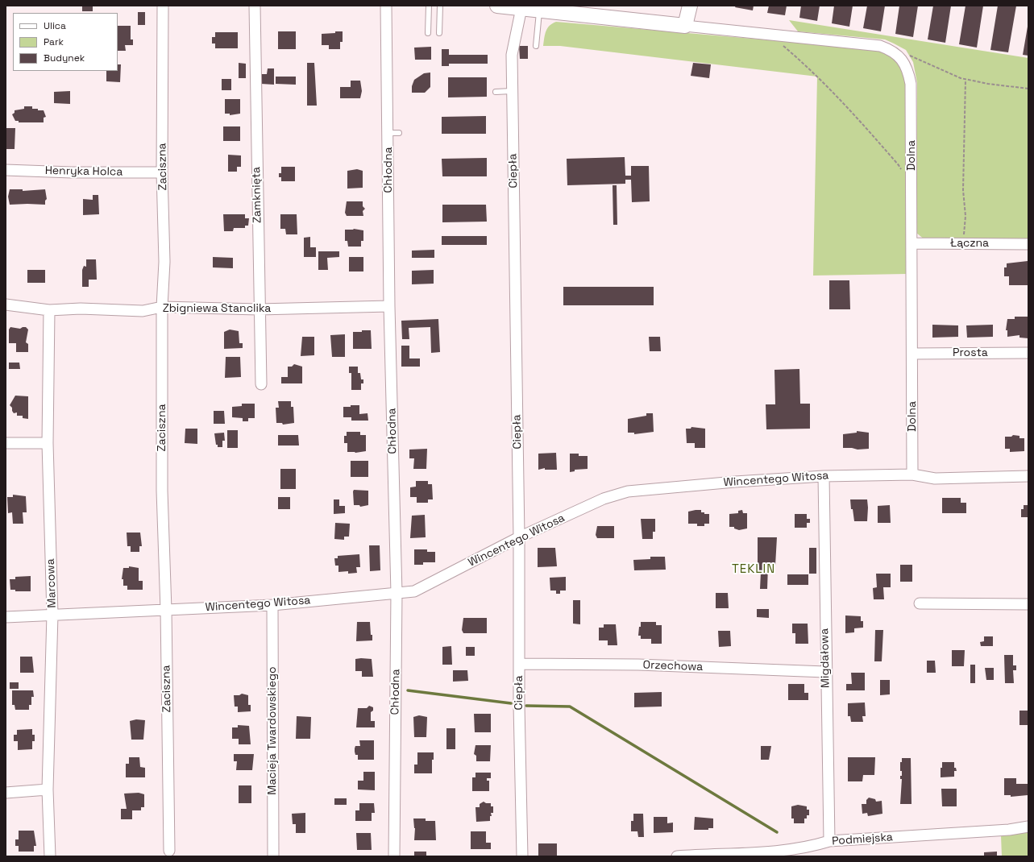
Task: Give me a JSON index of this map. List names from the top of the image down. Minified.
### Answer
{"streets":{"street":["Dolna","Zaciszna","Chłodna","Ciepła","Henryka Holca","Zamknięta","Łączna","Zbigniewa Stanclika","Prosta","Wincentego Witosa","Marcowa","Migdałowa","Orzechowa","Macieja Twardowskiego","Podmiejska"]},"crossings":[["Dolna","Łączna"],["Dolna","Prosta"],["Dolna","Wincentego Witosa"],["Zaciszna","Henryka Holca"],["Zaciszna","Zbigniewa Stanclika"],["Zaciszna","Wincentego Witosa"],["Chłodna","Zbigniewa Stanclika"],["Chłodna","Wincentego Witosa"],["Ciepła","Wincentego Witosa"],["Ciepła","Orzechowa"],["Zamknięta","Zbigniewa Stanclika"],["Zbigniewa Stanclika","Marcowa"],["Wincentego Witosa","Marcowa"],["Wincentego Witosa","Migdałowa"],["Wincentego Witosa","Macieja Twardowskiego"],["Migdałowa","Orzechowa"],["Migdałowa","Podmiejska"]],"districts":["TEKLIN"],"legend":["Ulica","Park","Budynek"]}
